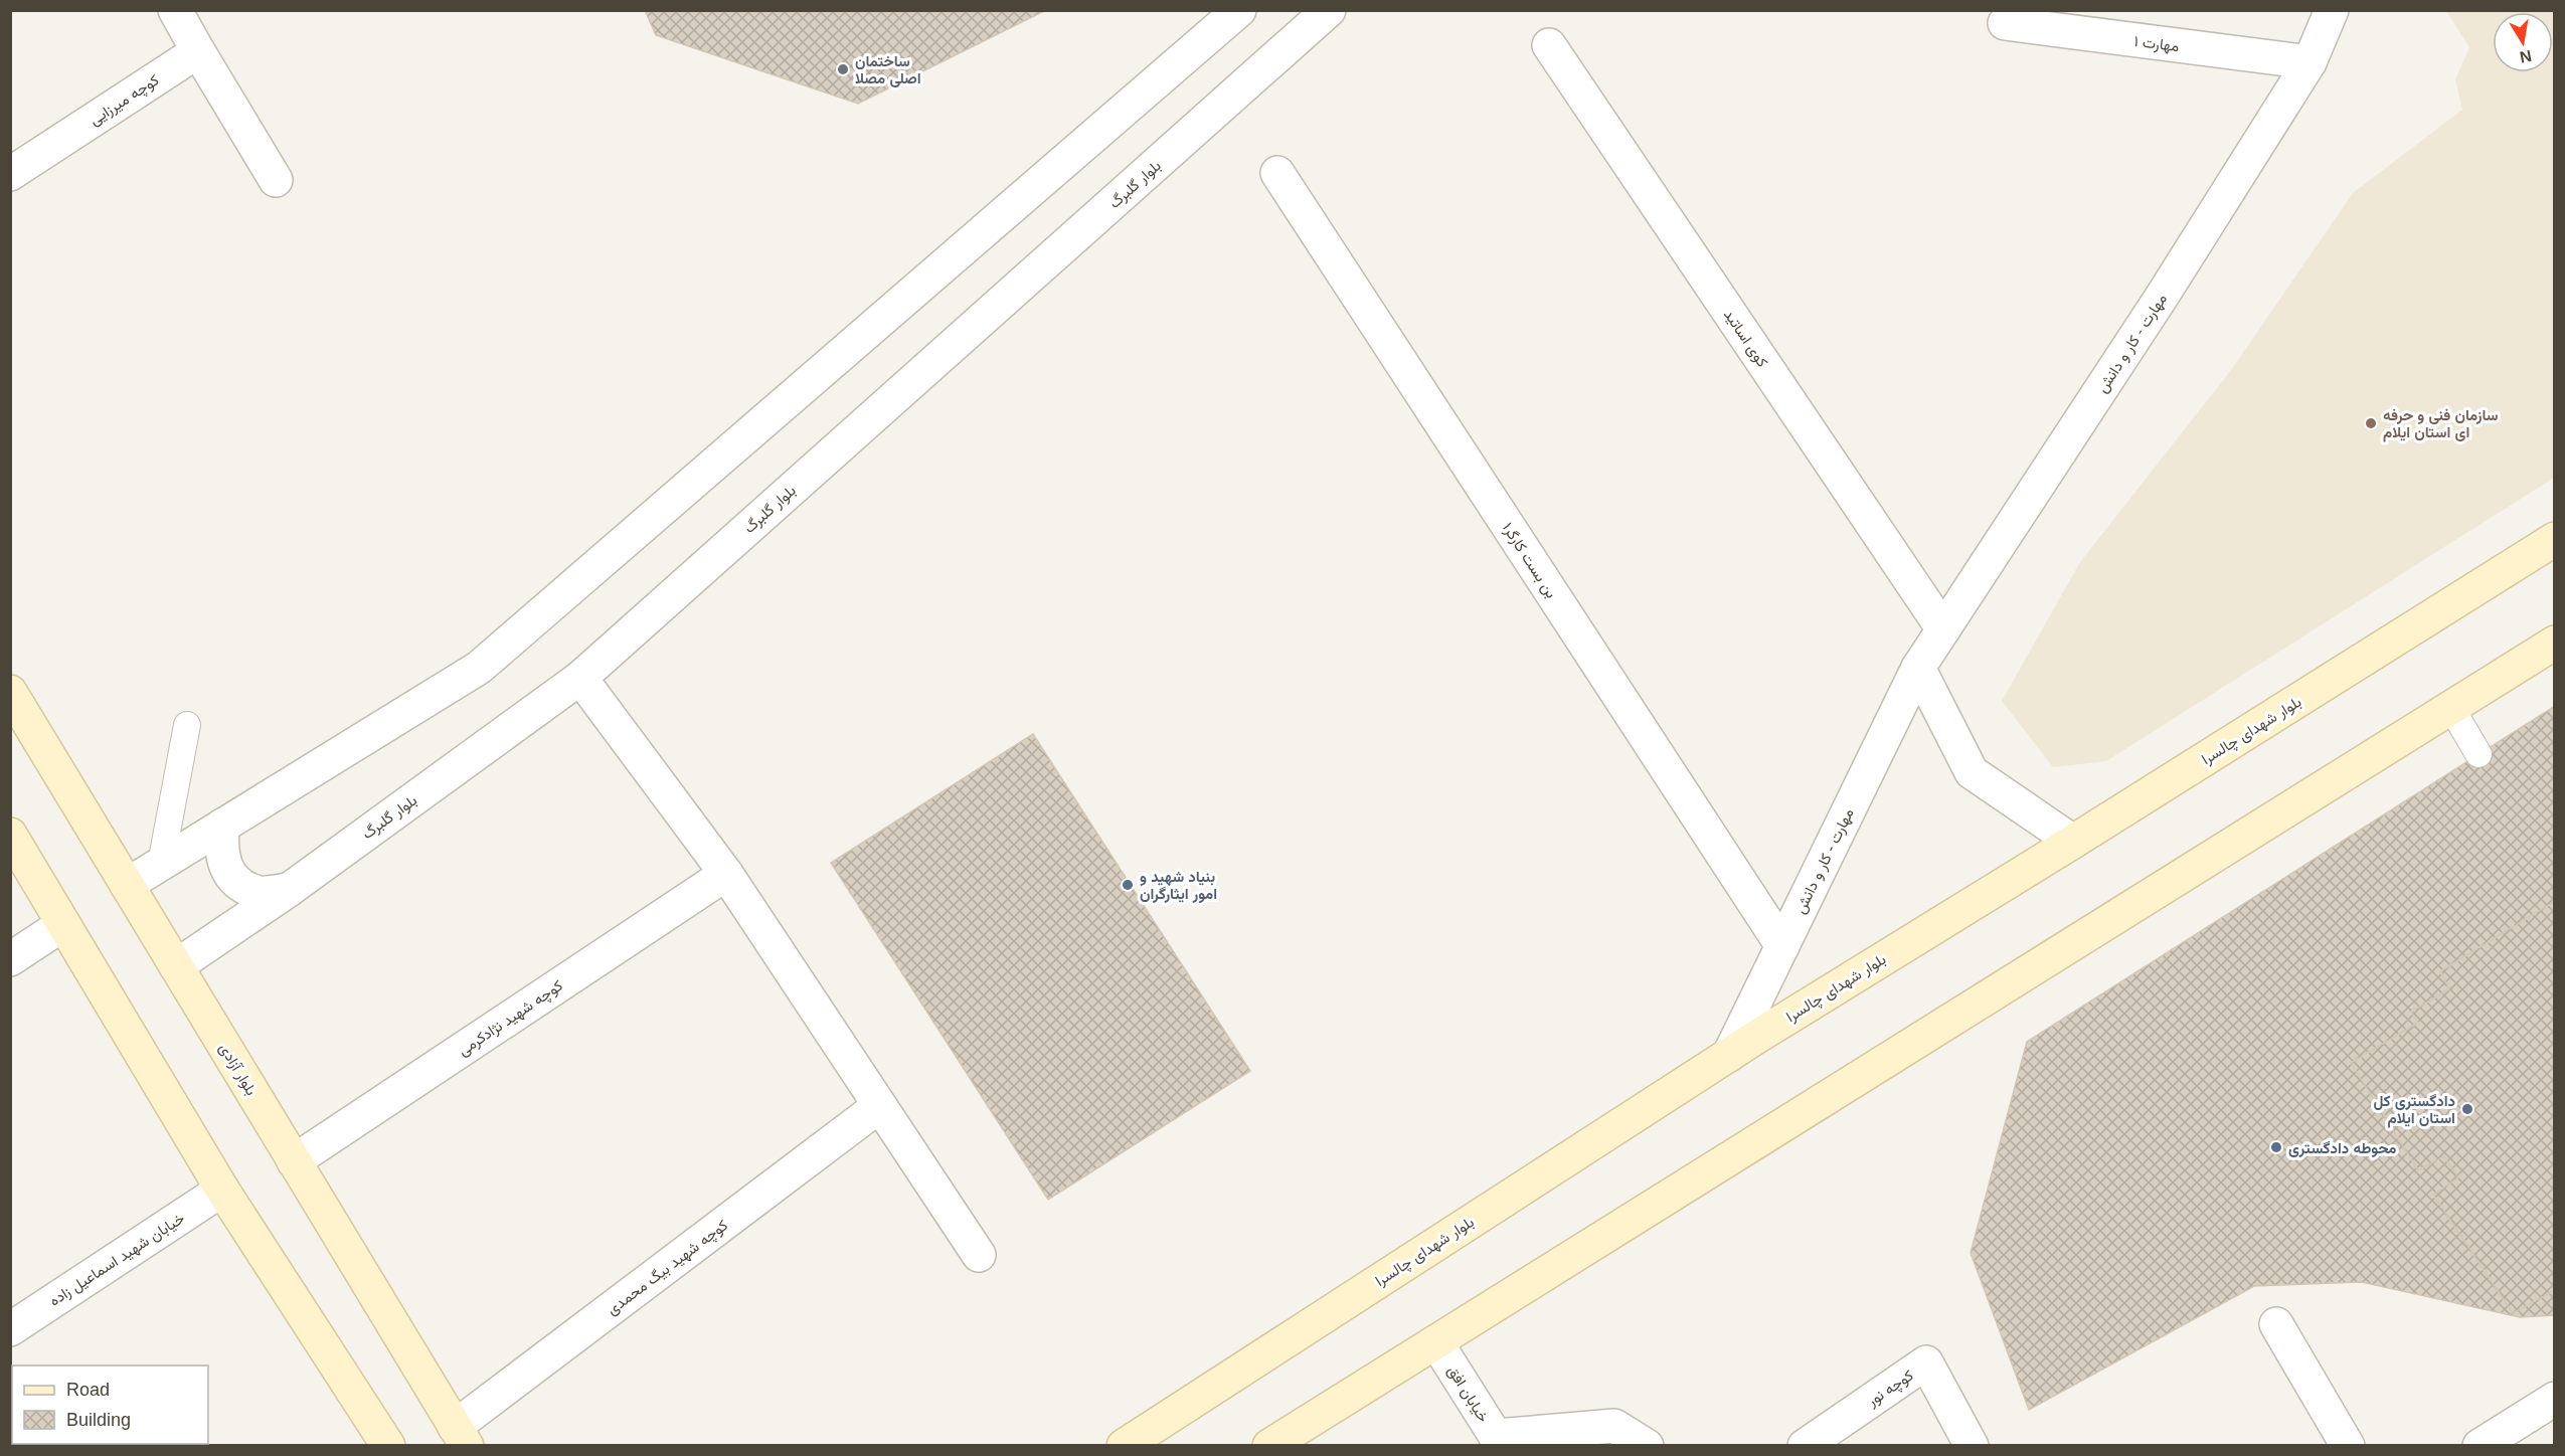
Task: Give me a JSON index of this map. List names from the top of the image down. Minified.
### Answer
{"streets":{"main road":["بلوار شهدای چالسرا","بلوار آزادی"],"street":["مهارت ۱","کوچه میرزایی","بلوار گلبرگ","کوی اساتید","مهارت - کار و دانش","بن بست کارگر۱","کوچه شهید نژادکرمی","خیابان شهید اسماعیل زاده","کوچه شهید بیگ محمدی","کوچه نور","خیابان افق"]},"crossings":[["مهارت ۱","مهارت - کار و دانش"],["بلوار گلبرگ","بلوار آزادی"],["کوی اساتید","مهارت - کار و دانش"],["مهارت - کار و دانش","بن بست کارگر۱"],["مهارت - کار و دانش","بلوار شهدای چالسرا"],["کوچه شهید نژادکرمی","بلوار آزادی"],["بلوار آزادی","کوچه شهید بیگ محمدی"]],"places":["ساختمان اصلی مصلا","سازمان فنی و حرفه ای استان ایلام","بنیاد شهید و امور ایثارگران","دادگستری کل استان ایلام","محوطه دادگستری"],"legend":["Road","Building"],"north":"bottom"}
